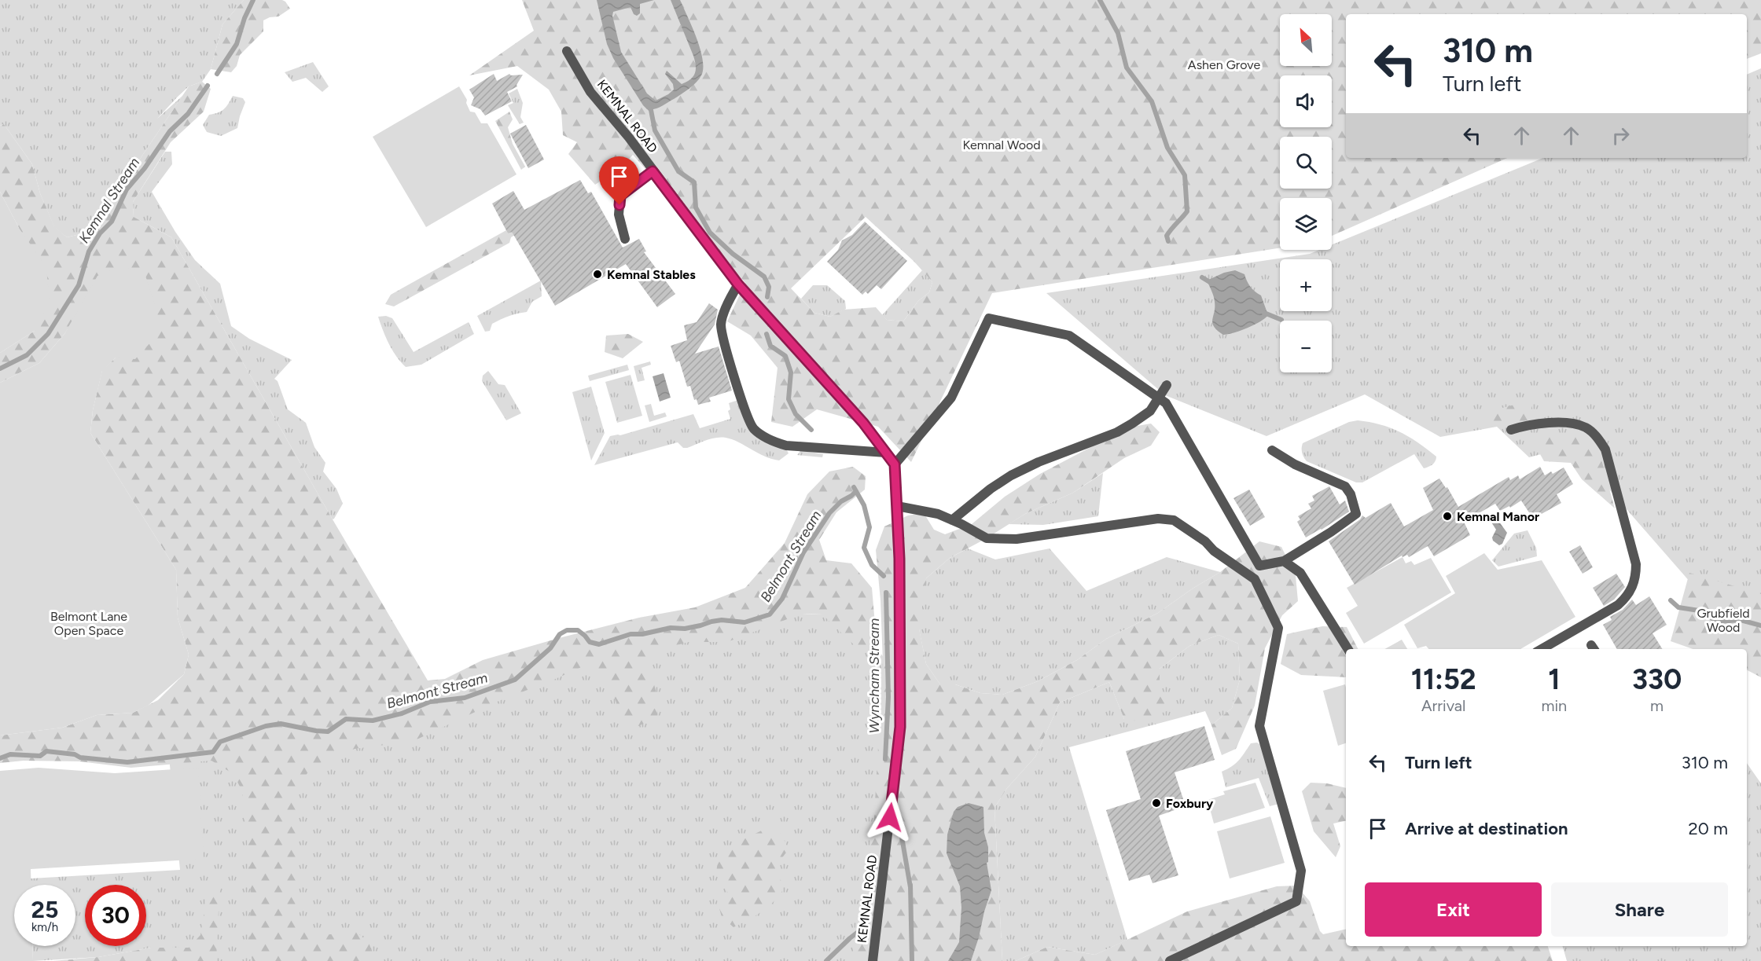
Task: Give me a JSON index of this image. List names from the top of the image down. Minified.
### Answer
{"streets":{"street":["KEMNAL ROAD"]},"water":["Kemnal Stream","Belmont Stream","Wyncham Stream"],"parks":["Ashen Grove","Kemnal Wood","Grubfield Wood","Belmont Lane Open Space"],"places":["Kemnal Stables","Kemnal Manor","Foxbury"],"north":"top left","page":{"map_buttons":["+","−"],"turn":["310 m","Turn left"],"eta":["11:52","Arrival","1","min","330","m"],"list":[{"name":"Turn left","value":"310 m"},{"name":"Arrive at destination","value":"20 m"}],"buttons":["Exit","Share"],"speed":"25 km/h","limit":"30"}}
